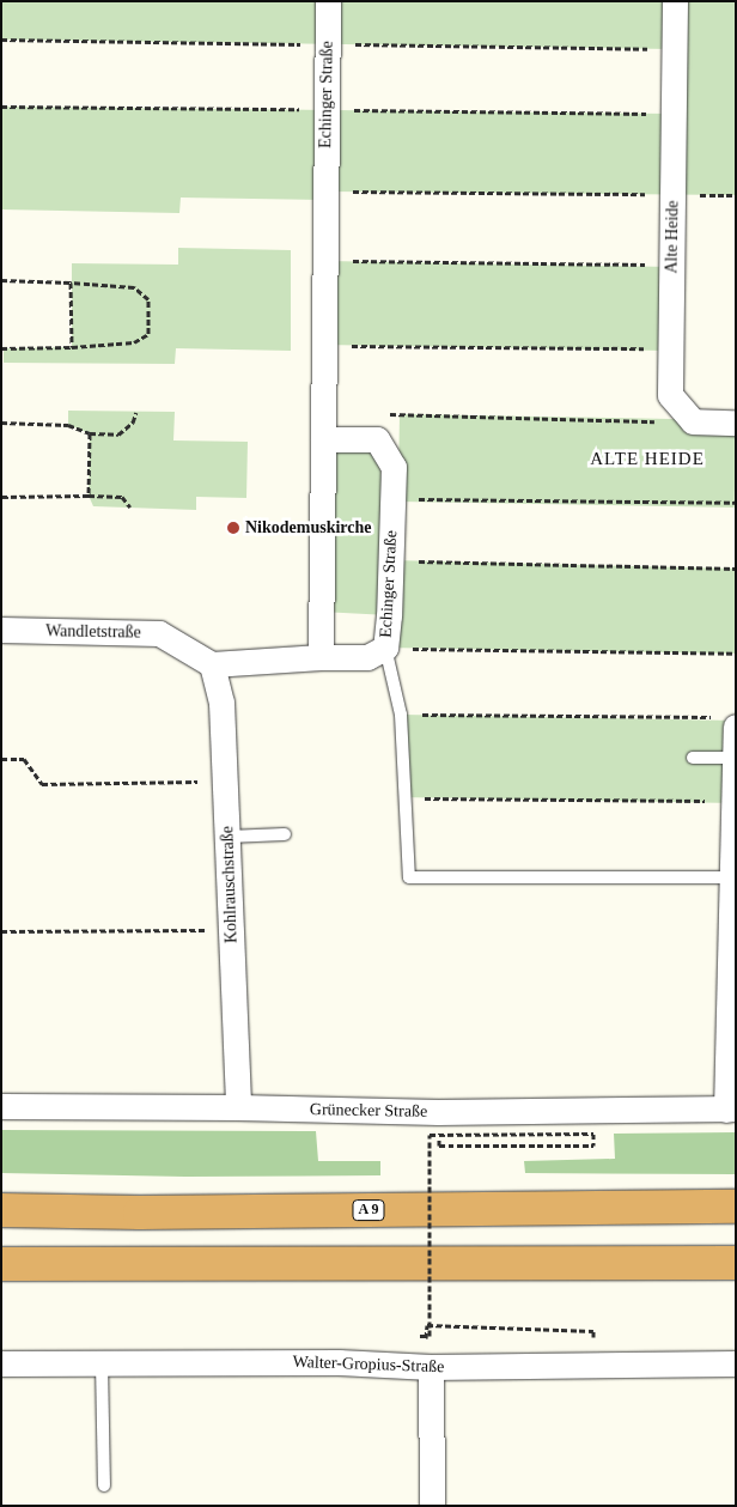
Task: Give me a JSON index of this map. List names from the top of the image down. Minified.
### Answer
{"streets":{"highway":["A 9"],"street":["Echinger Straße","Alte Heide","Wandletstraße","Kohlrauschstraße","Grünecker Straße","Walter-Gropius-Straße"]},"crossings":[["Wandletstraße","Kohlrauschstraße"],["Kohlrauschstraße","Grünecker Straße"]],"districts":["ALTE HEIDE"],"places":["Nikodemuskirche"]}
